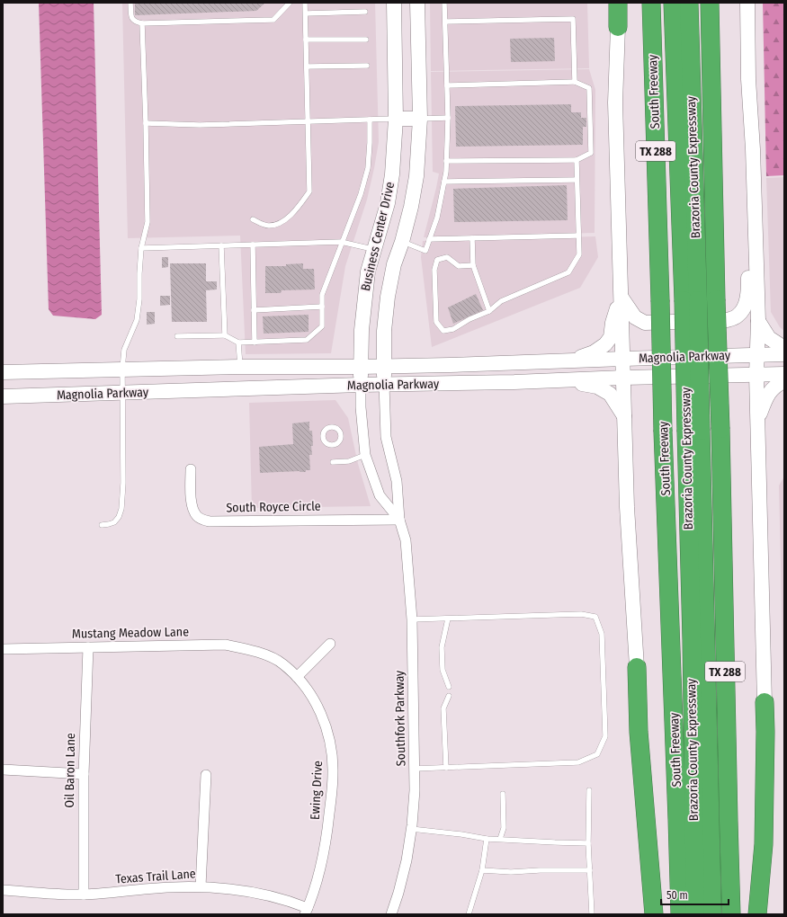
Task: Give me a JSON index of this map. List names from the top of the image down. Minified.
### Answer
{"streets":{"highway":["South Freeway","TX 288","Brazoria County Expressway"],"main road":["Business Center Drive","Magnolia Parkway"],"street":["South Royce Circle","Mustang Meadow Lane","Southfork Parkway","Oil Baron Lane","Ewing Drive","Texas Trail Lane"]},"crossings":[["Business Center Drive","Magnolia Parkway"],["Business Center Drive","Southfork Parkway"],["Magnolia Parkway","Southfork Parkway"],["South Royce Circle","Southfork Parkway"],["Mustang Meadow Lane","Oil Baron Lane"],["Mustang Meadow Lane","Ewing Drive"],["Oil Baron Lane","Texas Trail Lane"],["Ewing Drive","Texas Trail Lane"]],"scale_bar":"50 m"}
